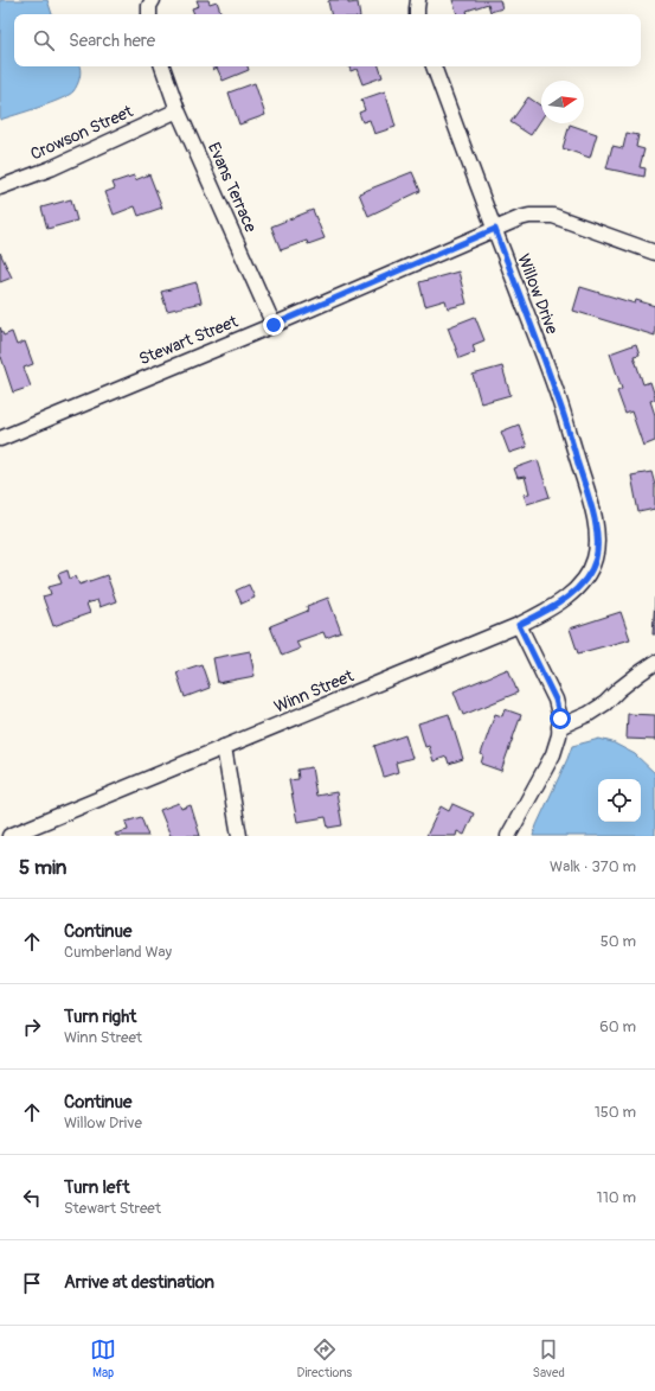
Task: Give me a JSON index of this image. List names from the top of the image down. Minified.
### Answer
{"streets":{"street":["Crowson Street","Evans Terrace","Willow Drive","Stewart Street","Winn Street"]},"crossings":[["Crowson Street","Evans Terrace"],["Evans Terrace","Stewart Street"],["Willow Drive","Stewart Street"],["Willow Drive","Winn Street"]],"north":"right","page":{"search":"Search here","heading":["5 min","Walk · 370 m"],"list":[["Continue","Cumberland Way","50 m"],["Turn right","Winn Street","60 m"],["Continue","Willow Drive","150 m"],["Turn left","Stewart Street","110 m"],"Arrive at destination"],"nav":["Map","Directions","Saved"]}}
